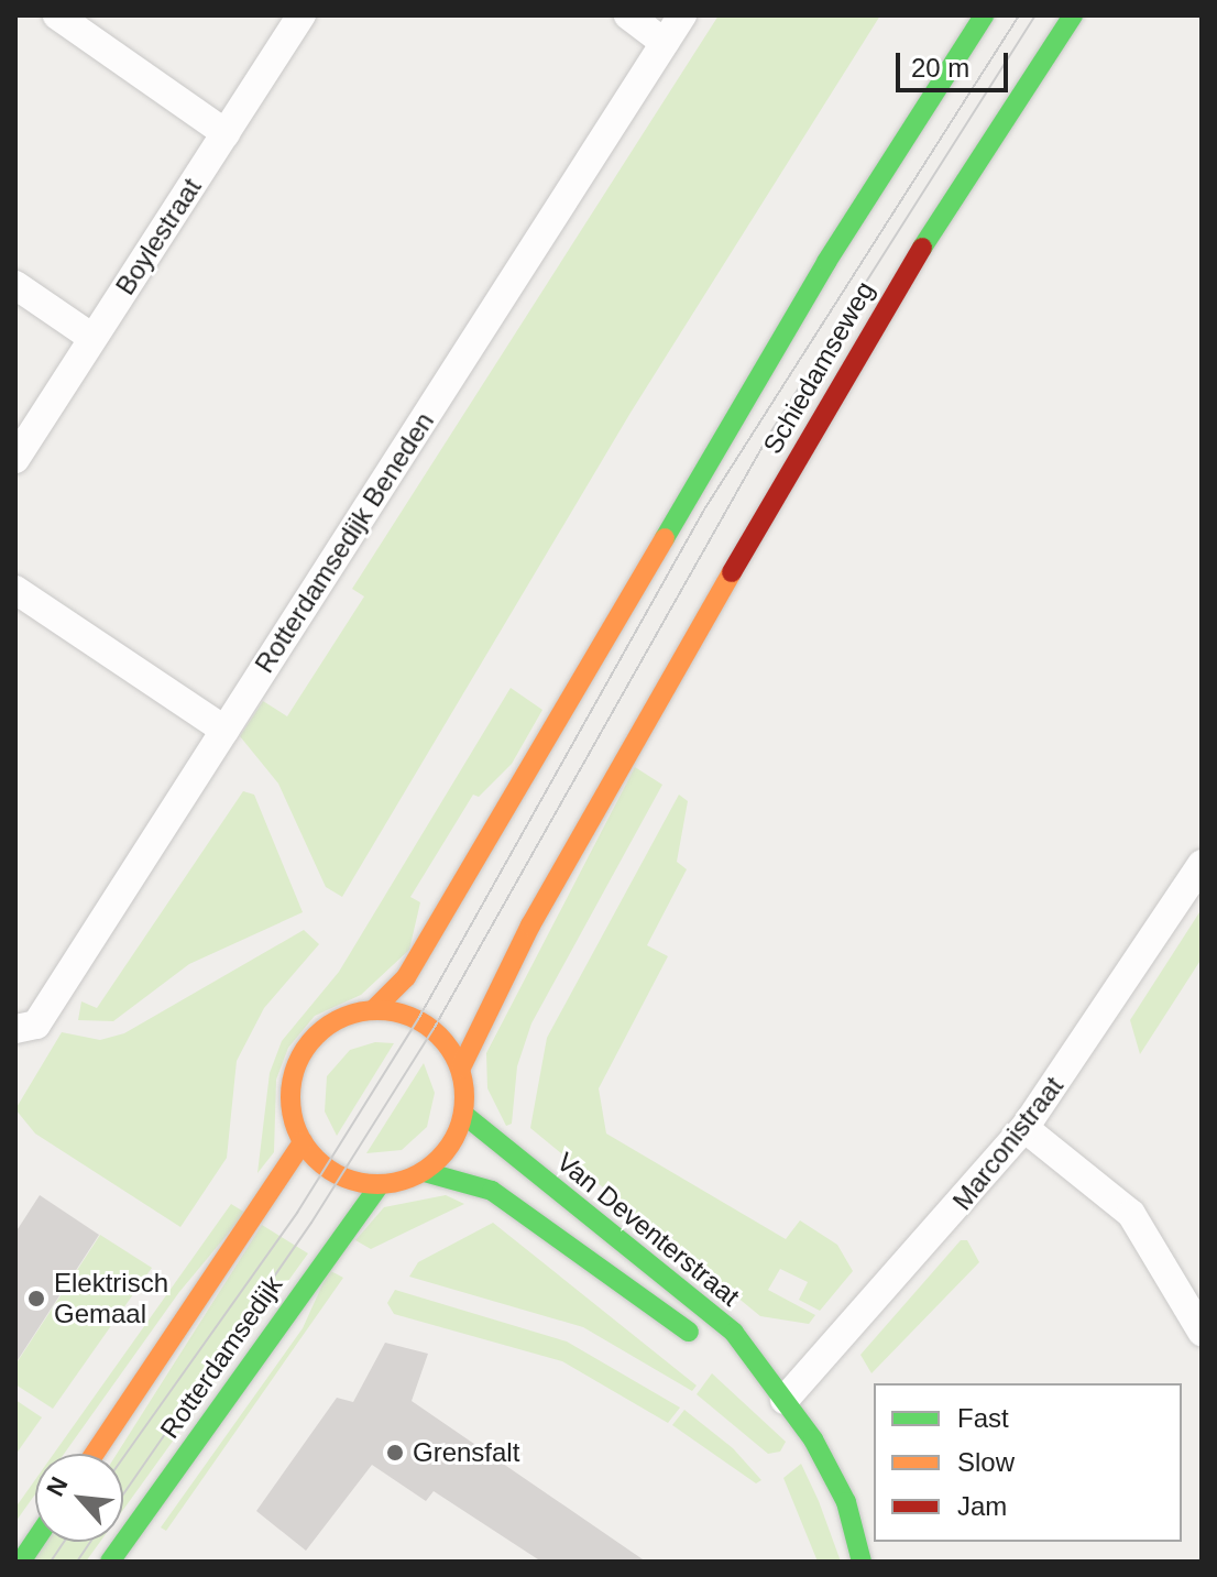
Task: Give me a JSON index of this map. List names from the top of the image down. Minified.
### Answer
{"streets":{"main road":["Schiedamseweg","Van Deventerstraat","Rotterdamsedijk"],"street":["Boylestraat","Rotterdamsedijk Beneden","Marconistraat"]},"crossings":[["Schiedamseweg","Van Deventerstraat"],["Schiedamseweg","Rotterdamsedijk"],["Marconistraat","Van Deventerstraat"],["Van Deventerstraat","Rotterdamsedijk"]],"places":["Elektrisch Gemaal","Grensfalt"],"legend":["Fast","Slow","Jam"],"scale_bar":"20 m","north":"top left"}
